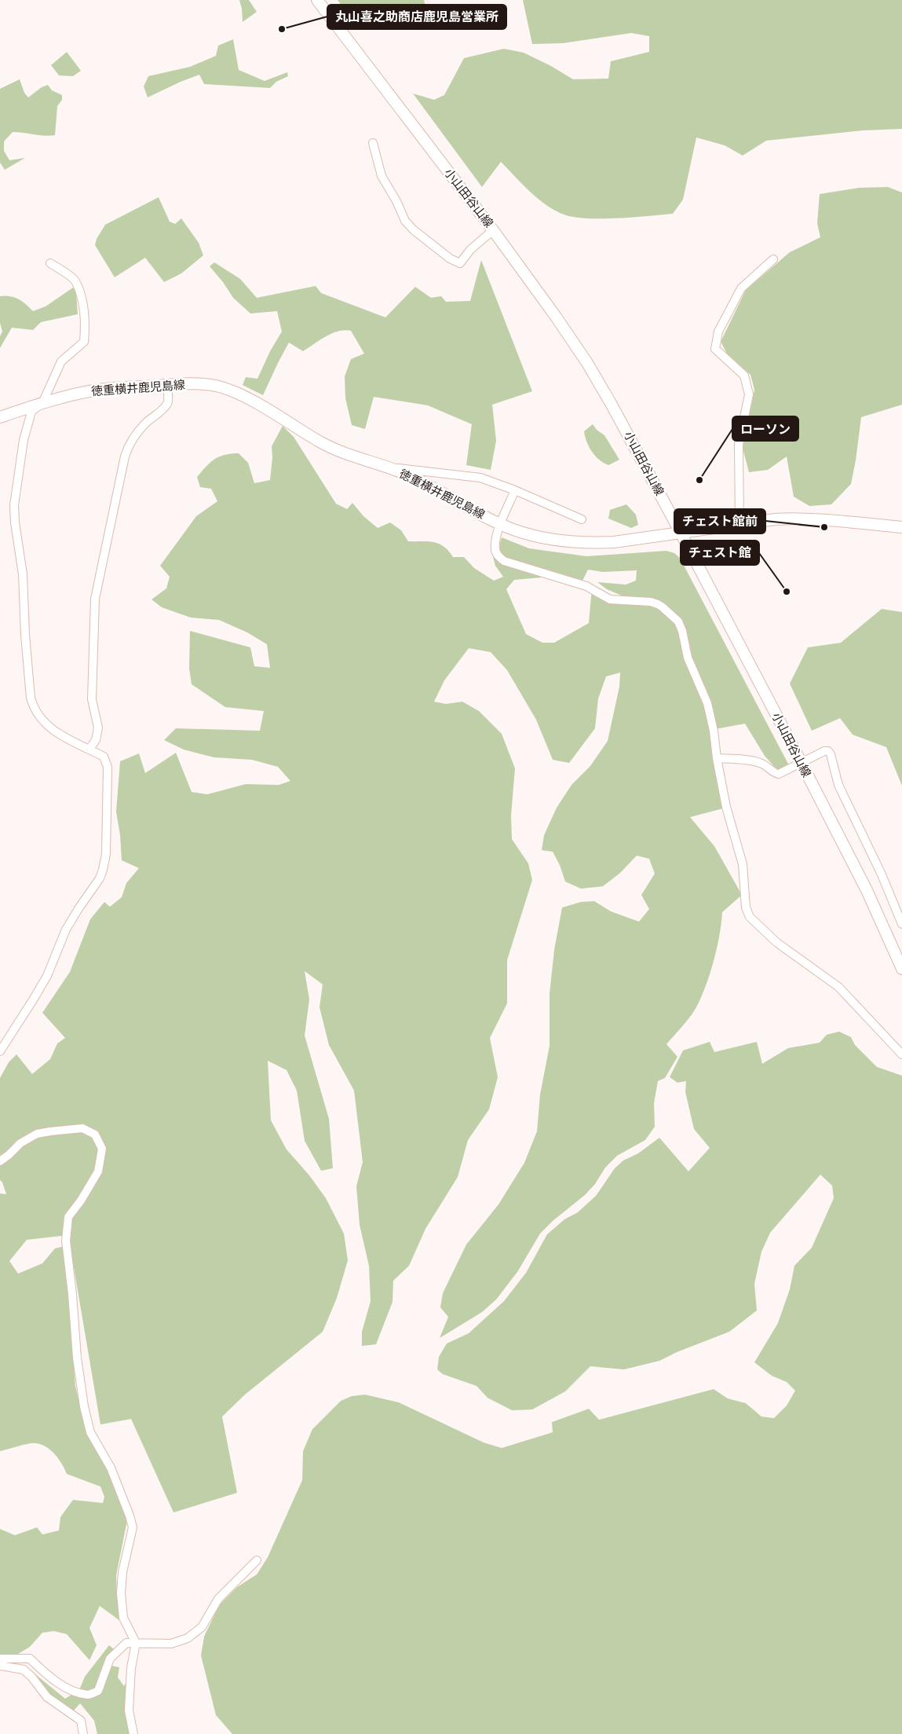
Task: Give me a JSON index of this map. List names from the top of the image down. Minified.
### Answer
{"streets":{"main road":["小山田谷山線","徳重横井鹿児島線"]},"crossings":[["小山田谷山線","徳重横井鹿児島線"]],"places":["丸山喜之助商店鹿児島営業所","ローソン","チェスト館前","チェスト館"]}
